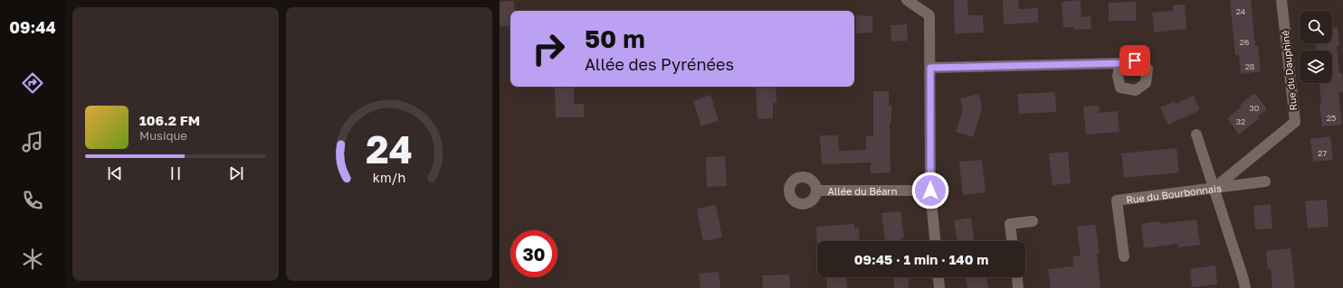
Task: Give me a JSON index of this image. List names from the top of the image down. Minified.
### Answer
{"streets":{"street":["Rue du Dauphiné","Allée du Béarn","Rue du Bourbonnais"]},"crossings":[["Rue du Dauphiné","Rue du Bourbonnais"]],"house_numbers":["24","26","28","30","25","32","27"],"page":{"tabs":"09:44","turn":["50 m","Allée des Pyrénées"],"song":["106.2 FM","Musique"],"limit":"30","trip":"09:45 · 1 min · 140 m","gauge":["24","km/h"]}}
